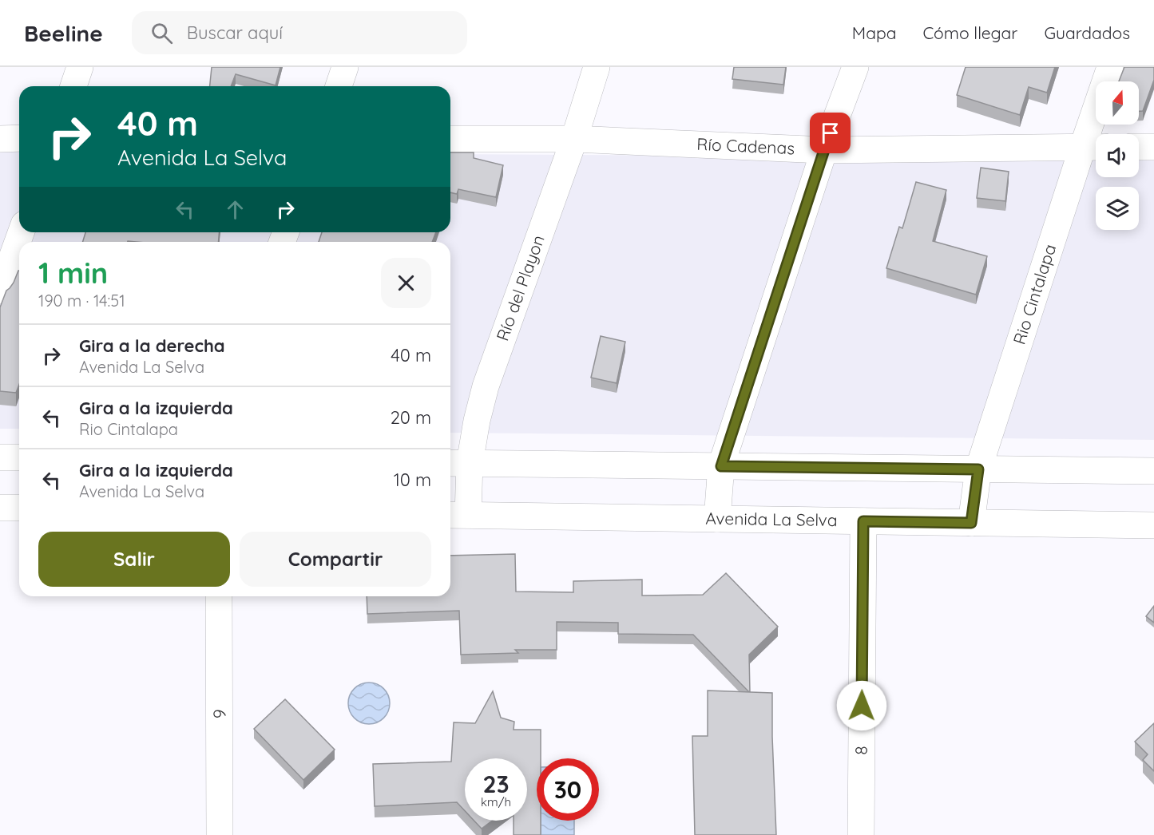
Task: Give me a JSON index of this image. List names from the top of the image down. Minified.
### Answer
{"streets":{"street":["Río Cadenas","Río del Playon","Rio Cintalapa","Avenida La Selva","6","8"]},"crossings":[["Río Cadenas","Río del Playon"],["Río Cadenas","Rio Cintalapa"],["Río del Playon","Avenida La Selva"],["Rio Cintalapa","Avenida La Selva"],["Avenida La Selva","8"]],"north":"top","page":{"header":"Beeline","search":"Buscar aquí","nav":["Mapa","Cómo llegar","Guardados"],"turn":["40 m","Avenida La Selva"],"heading":["1 min","190 m · 14:51"],"list":[{"name":"Gira a la derecha","note":"Avenida La Selva","value":"40 m"},{"name":"Gira a la izquierda","note":"Rio Cintalapa","value":"20 m"},{"name":"Gira a la izquierda","note":"Avenida La Selva","value":"10 m"}],"buttons":["Salir","Compartir"],"speed":"23 km/h","limit":"30"}}
